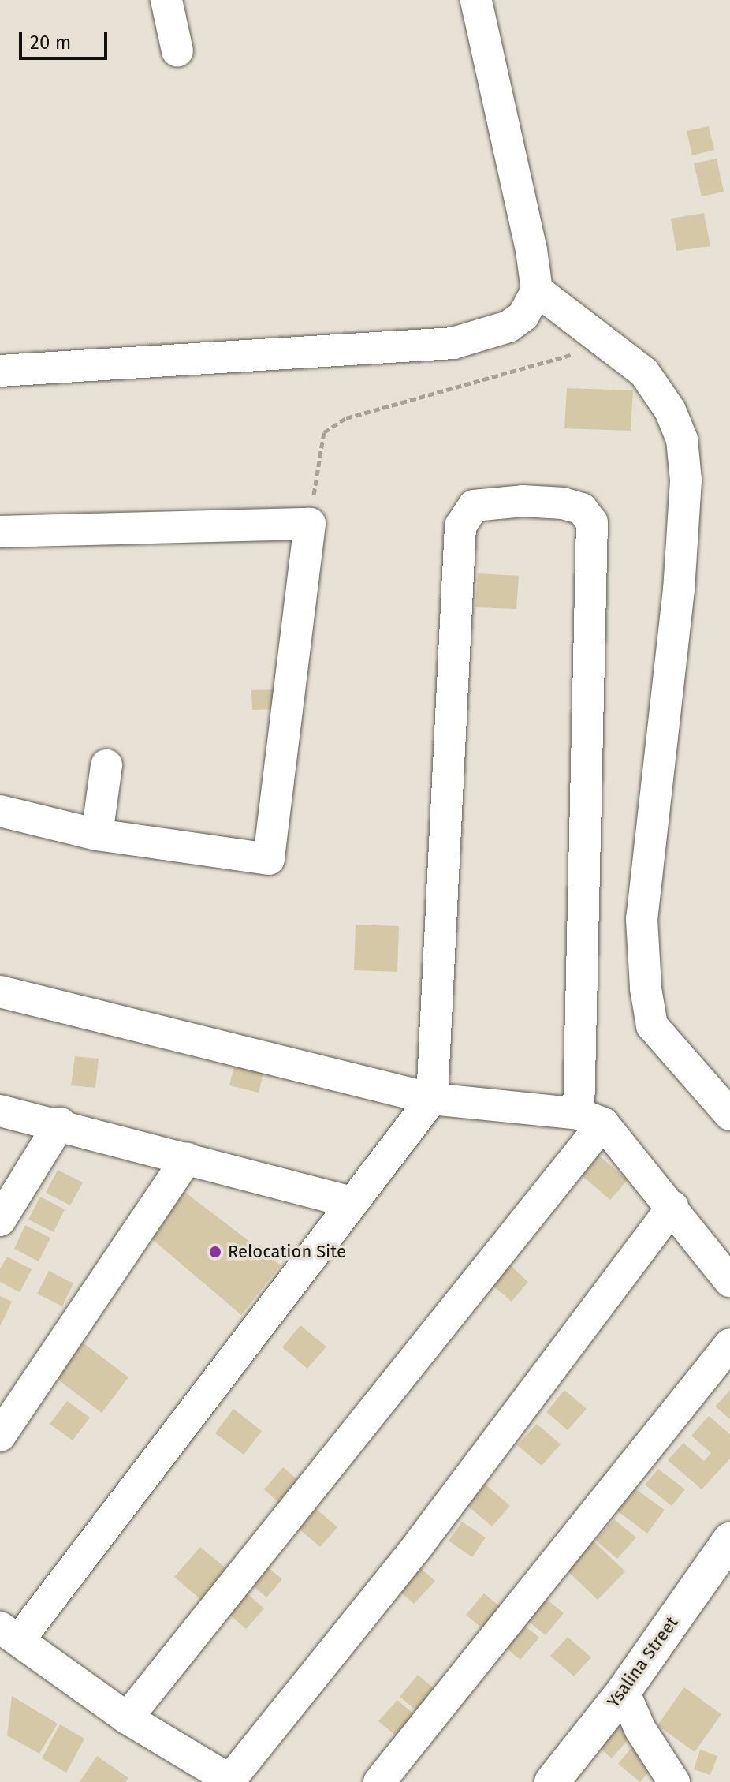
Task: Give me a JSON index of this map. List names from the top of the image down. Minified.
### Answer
{"streets":{"street":["Ysalina Street"]},"places":["Relocation Site"],"scale_bar":"20 m"}
